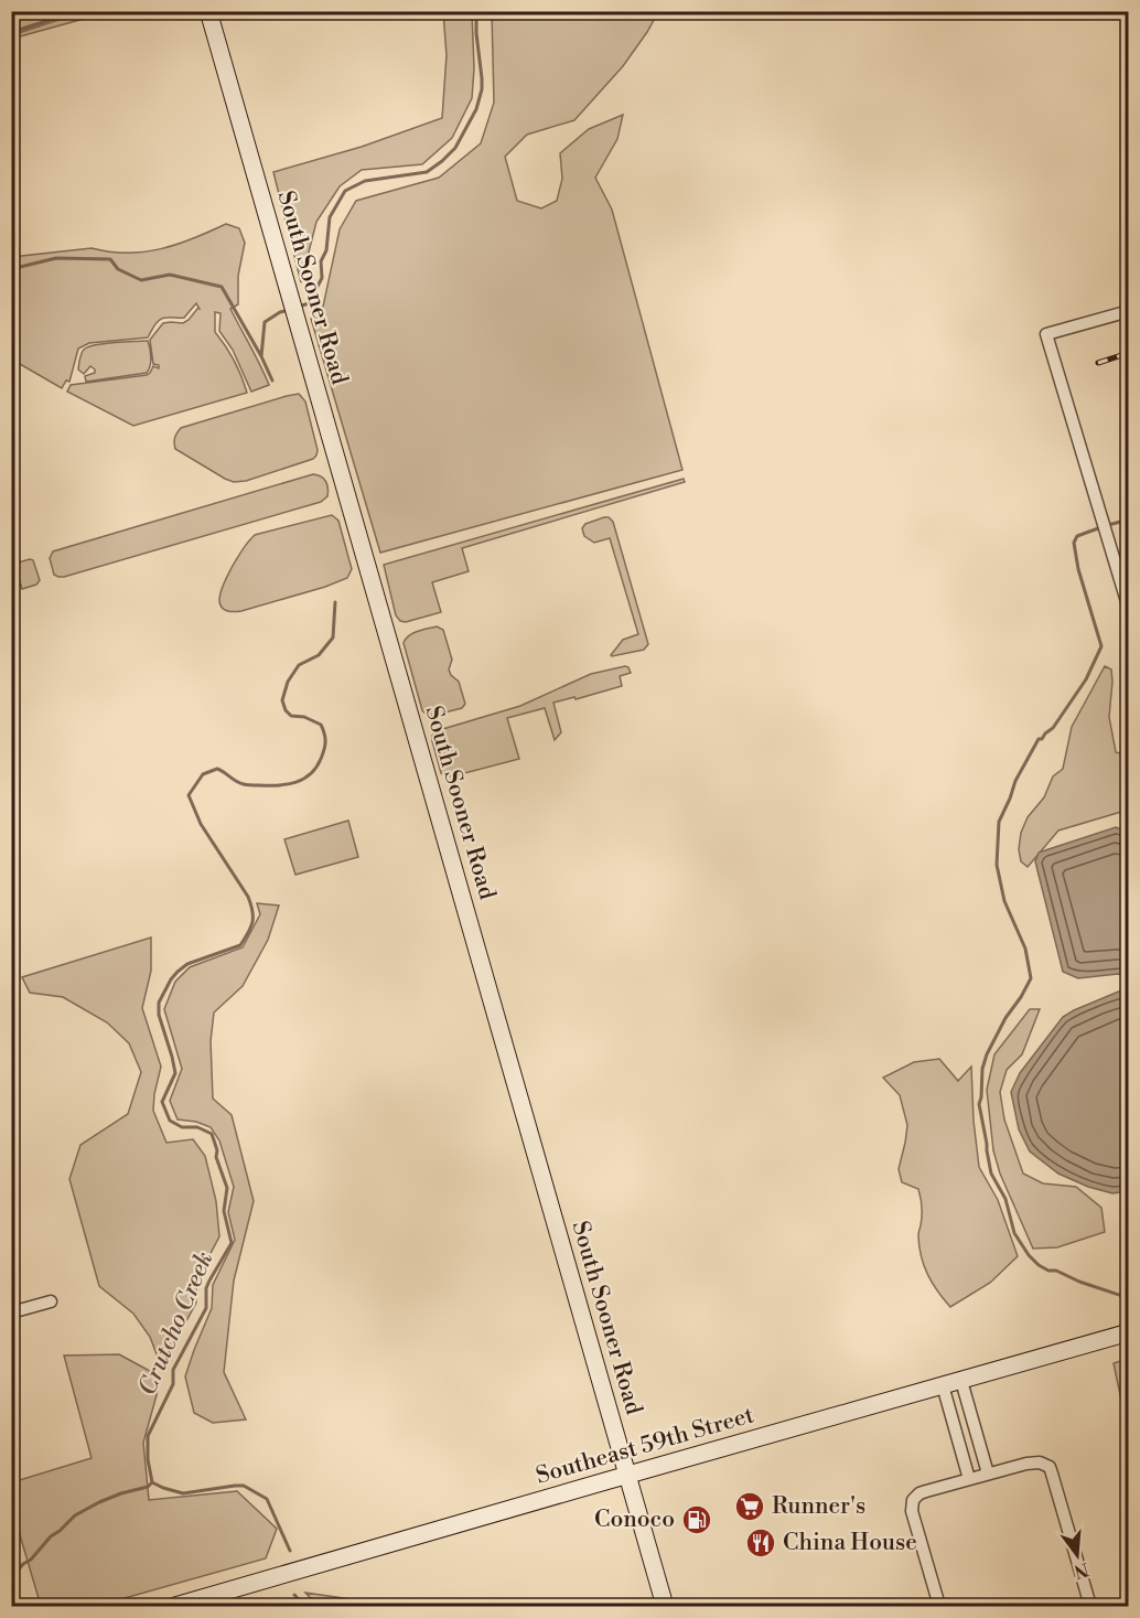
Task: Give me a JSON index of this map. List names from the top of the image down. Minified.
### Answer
{"streets":{"main road":["South Sooner Road","Southeast 59th Street"]},"crossings":[["South Sooner Road","Southeast 59th Street"]],"water":["Crutcho Creek"],"places":{"supermarket":["Runner's"],"fuel station":["Conoco"],"restaurant":["China House"]},"north":"bottom"}
